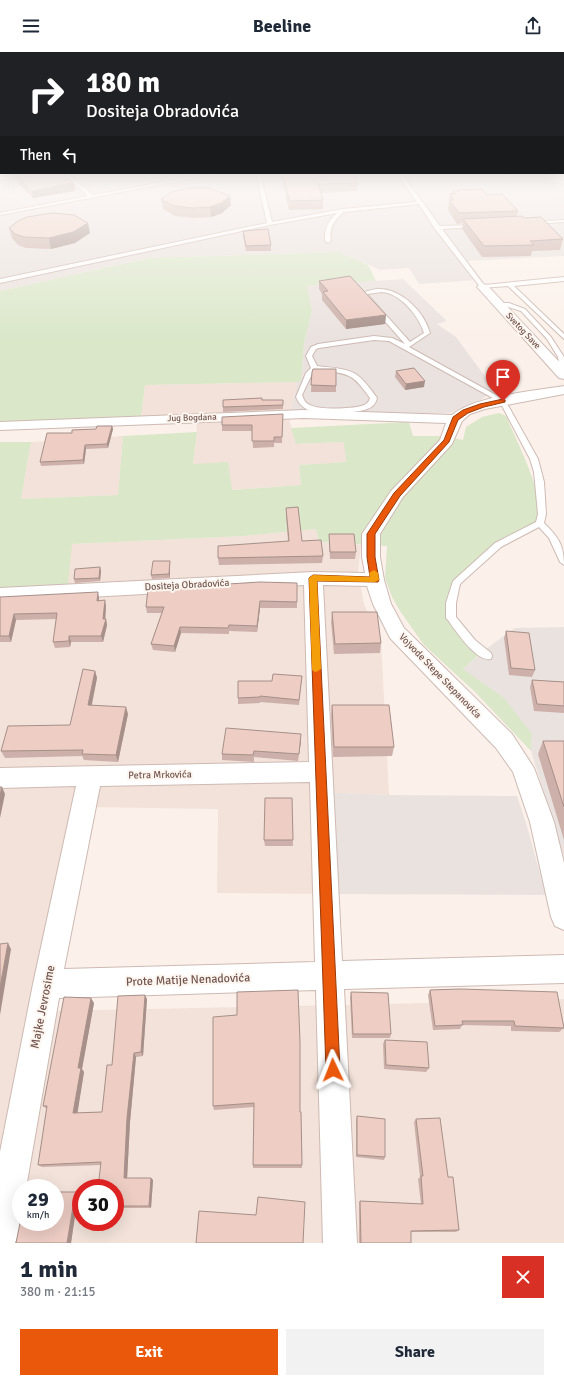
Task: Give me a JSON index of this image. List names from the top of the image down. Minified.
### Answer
{"streets":{"street":["Svetog Save","Jug Bogdana","Dositeja Obradovića","Vojvode Stepe Stepanovića","Petra Mrkovića","Prote Matije Nenadovića","Majke Jevrosime"]},"crossings":[["Jug Bogdana","Vojvode Stepe Stepanovića"],["Dositeja Obradovića","Vojvode Stepe Stepanovića"],["Petra Mrkovića","Majke Jevrosime"],["Prote Matije Nenadovića","Majke Jevrosime"]],"page":{"header":"Beeline","turn":["180 m","Dositeja Obradovića"],"then":"Then","speed":"29 km/h","limit":"30","heading":["1 min","380 m · 21:15"],"buttons":["Exit","Share"]}}
